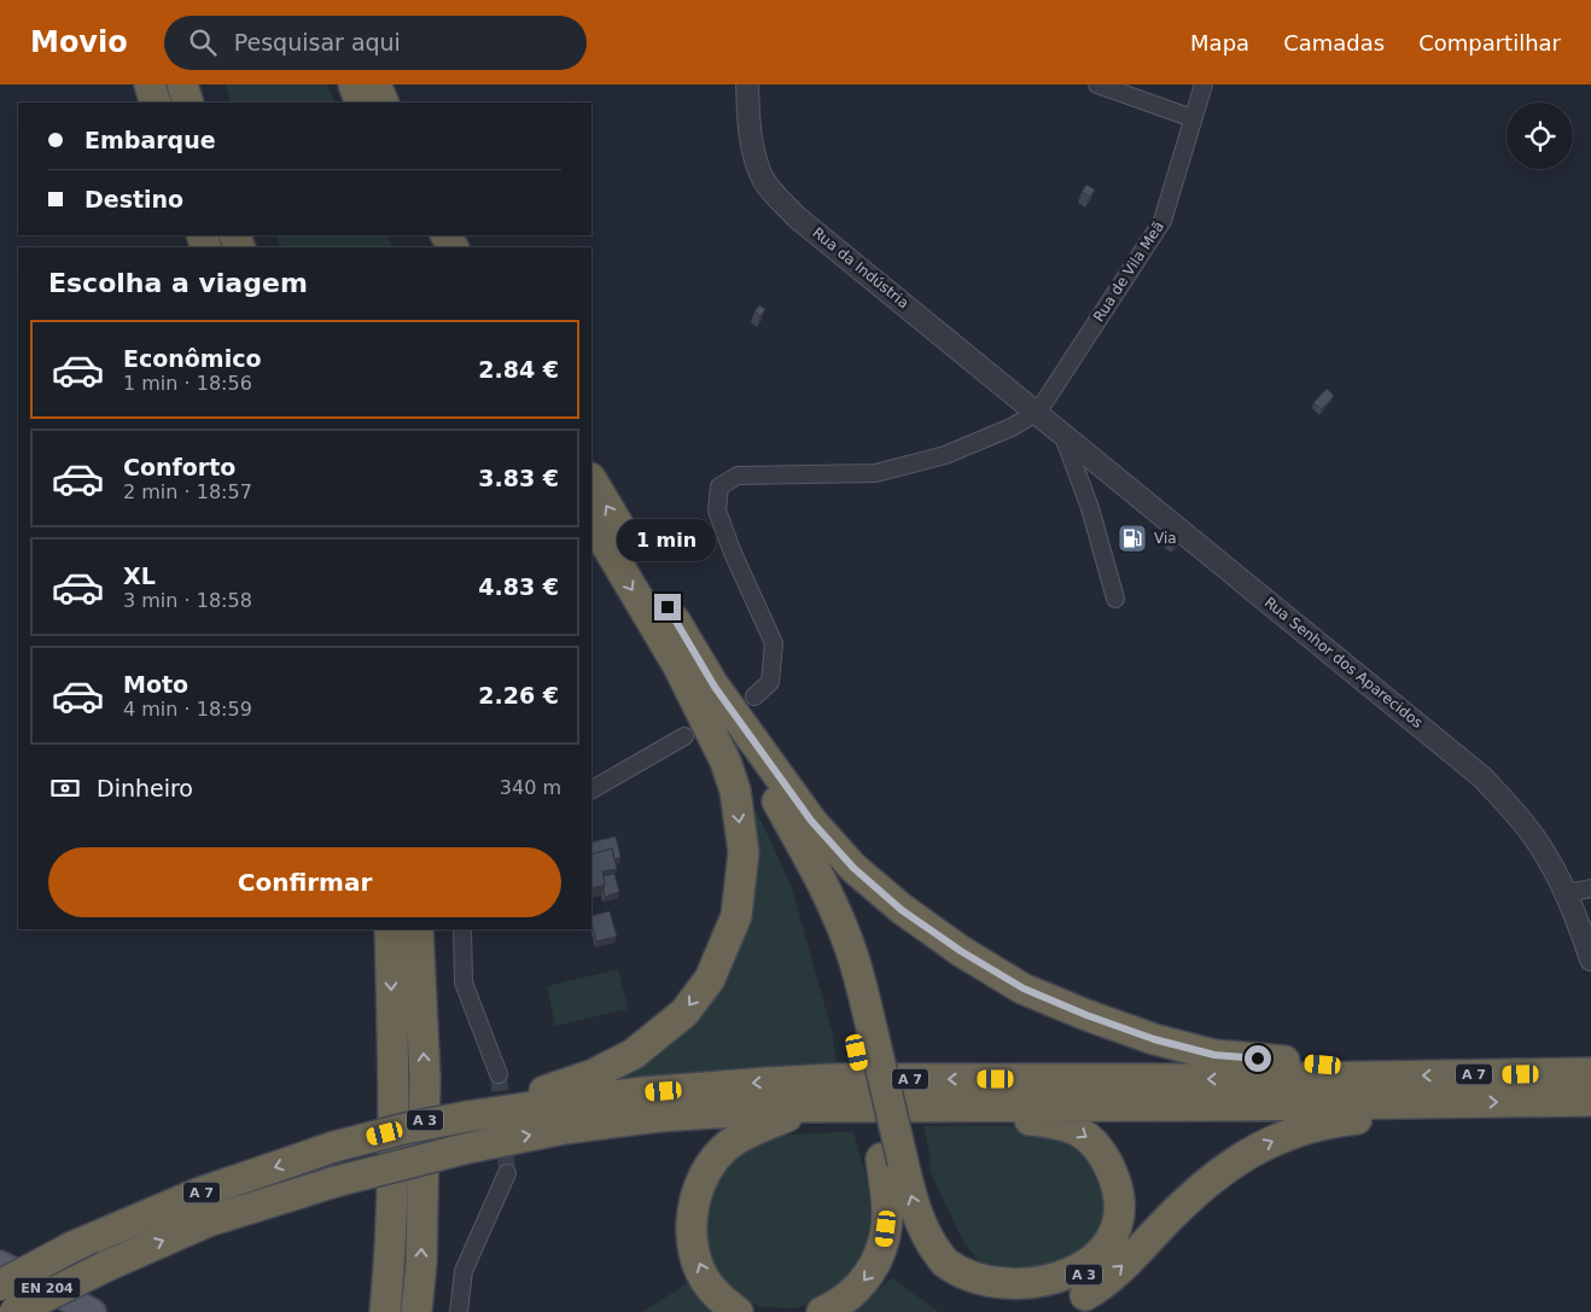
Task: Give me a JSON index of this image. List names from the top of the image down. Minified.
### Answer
{"streets":{"highway":["A 7","A 3"],"main road":["EN 204"],"street":["Rua da Indústria","Rua de Vila Meã","Rua Senhor dos Aparecidos"]},"crossings":[["Rua da Indústria","Rua de Vila Meã"],["Rua da Indústria","Rua Senhor dos Aparecidos"],["Rua de Vila Meã","Rua Senhor dos Aparecidos"],["A 7","A 3"]],"places":{"fuel station":["Via"]},"page":{"header":"Movio","search":"Pesquisar aqui","nav":["Mapa","Camadas","Compartilhar"],"banner":["Embarque","Destino"],"heading":"Escolha a viagem","list":[{"name":"Econômico","note":"1 min · 18:56","value":"2.84 €"},{"name":"Conforto","note":"2 min · 18:57","value":"3.83 €"},{"name":"XL","note":"3 min · 18:58","value":"4.83 €"},{"name":"Moto","note":"4 min · 18:59","value":"2.26 €"}],"bubble":"1 min","pay":["Dinheiro","340 m"],"buttons":"Confirmar"}}
